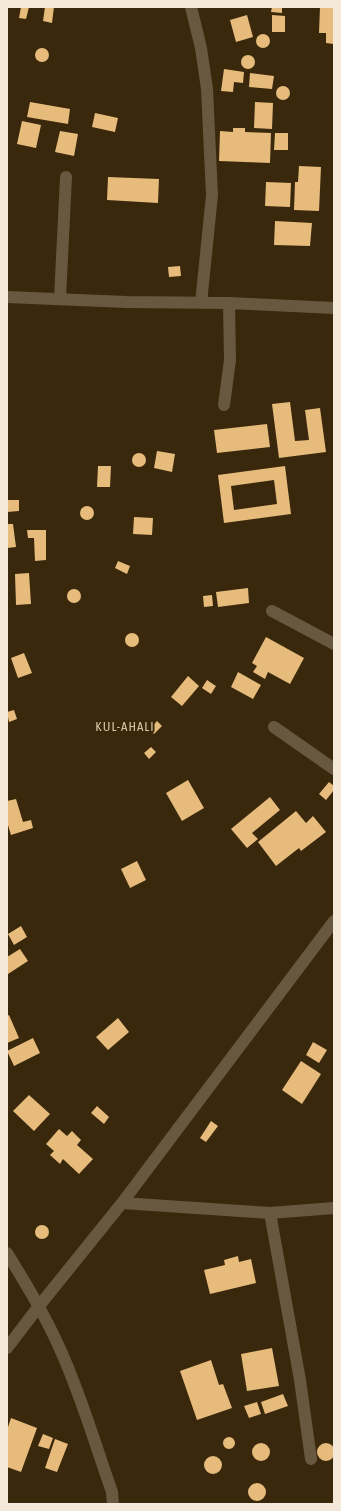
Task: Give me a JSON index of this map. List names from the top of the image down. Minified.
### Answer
{"districts":["KUL-AHALI"]}
